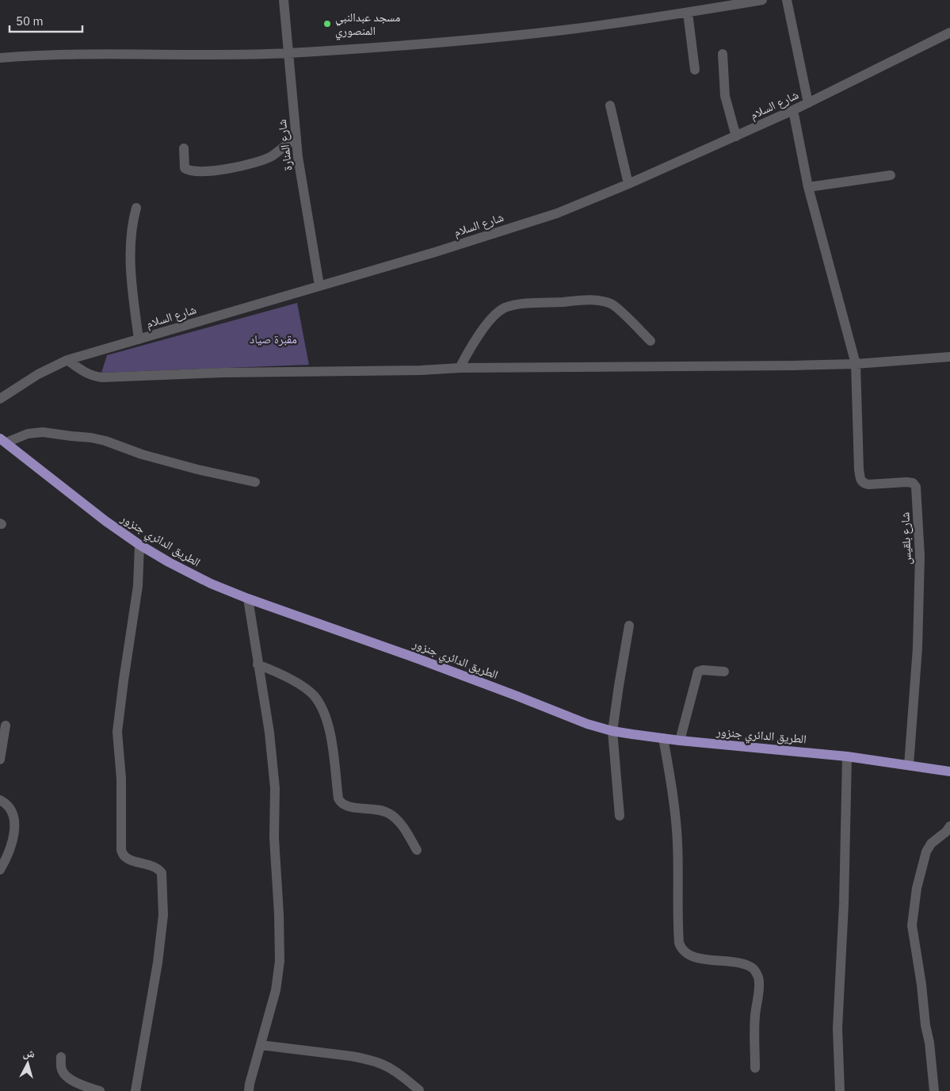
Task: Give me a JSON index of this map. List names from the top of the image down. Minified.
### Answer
{"streets":{"main road":["الطريق الدائري جنزور"],"street":["شارع السلام","شارع المنارة","شارع بلقيس"]},"crossings":[["شارع السلام","شارع المنارة"],["شارع بلقيس","الطريق الدائري جنزور"]],"parks":["مقبرة صياد"],"places":["مسجد عبدالنبي المنصوري"],"scale_bar":"50 m","north":"top"}
